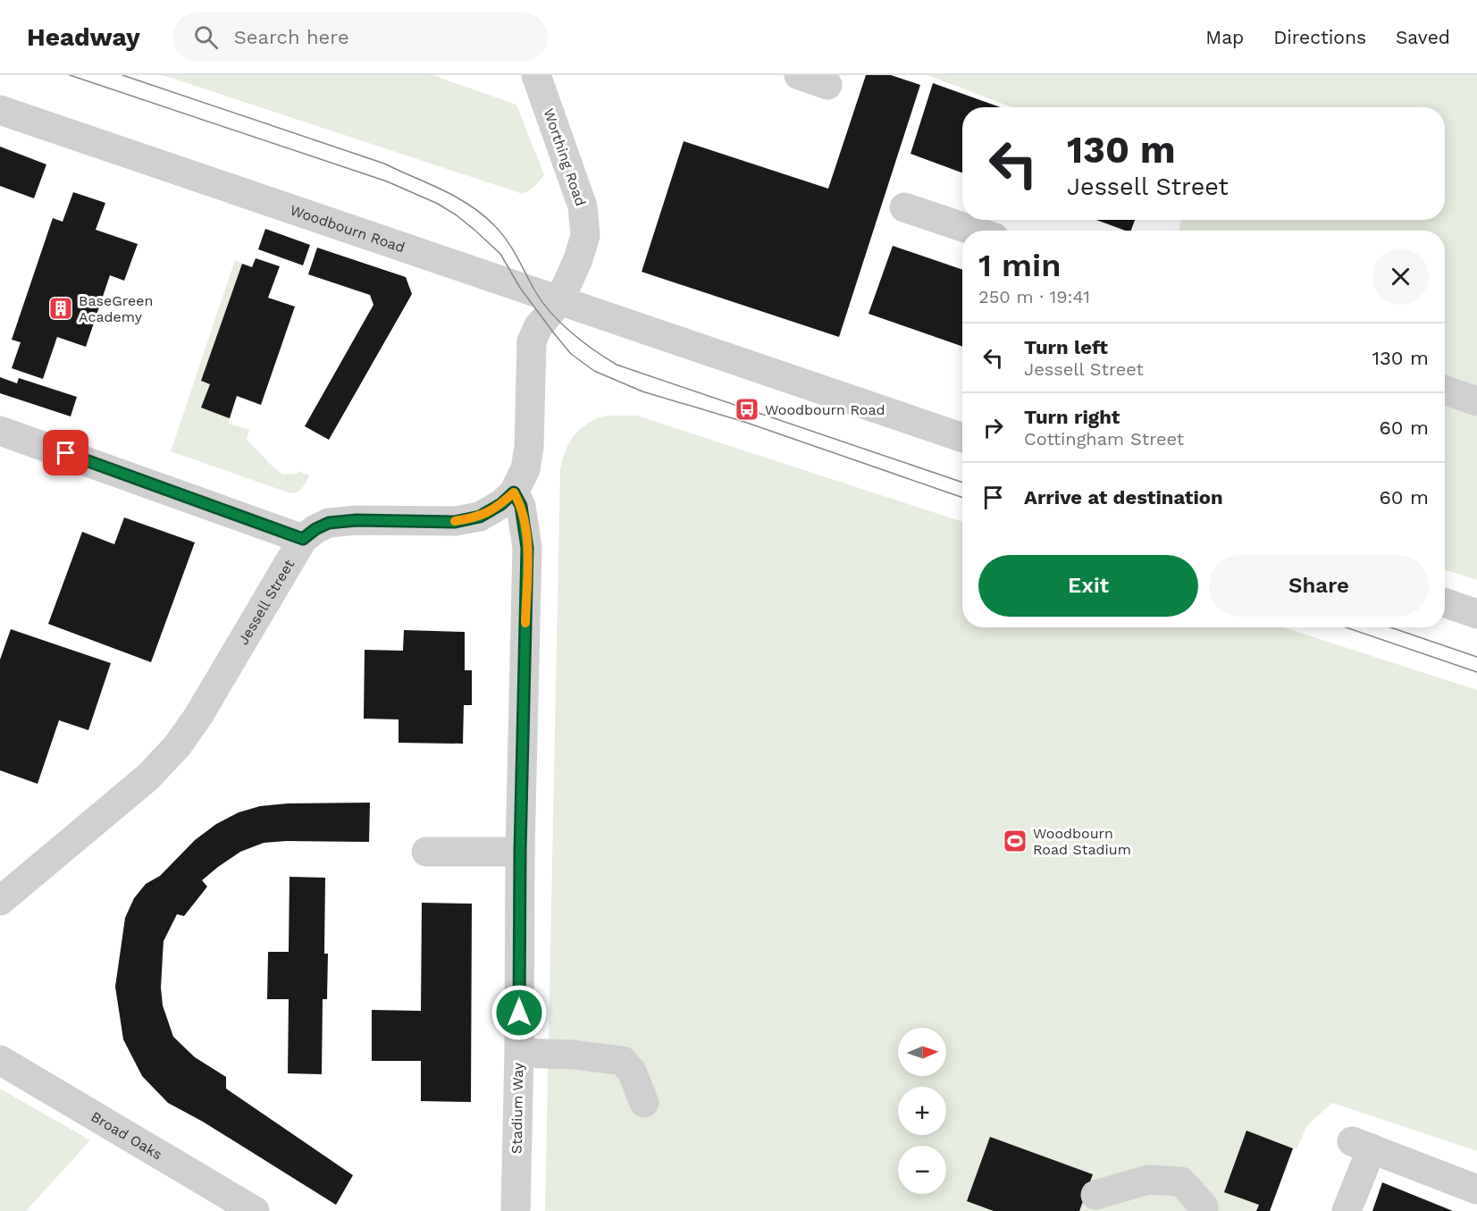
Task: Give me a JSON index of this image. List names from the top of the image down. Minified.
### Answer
{"streets":{"street":["Worthing Road","Woodbourn Road","Jessell Street","Stadium Way","Broad Oaks"]},"crossings":[["Worthing Road","Woodbourn Road"],["Worthing Road","Jessell Street"],["Woodbourn Road","Jessell Street"],["Jessell Street","Stadium Way"]],"places":{"building":["BaseGreen Academy"],"bus stop":["Woodbourn Road"],"sports":["Woodbourn Road Stadium"]},"north":"right","page":{"header":"Headway","search":"Search here","nav":["Map","Directions","Saved"],"turn":["130 m","Jessell Street"],"heading":["1 min","250 m · 19:41"],"list":[{"name":"Turn left","note":"Jessell Street","value":"130 m"},{"name":"Turn right","note":"Cottingham Street","value":"60 m"},{"name":"Arrive at destination","value":"60 m"}],"buttons":["Exit","Share"],"map_buttons":["+","−"]}}
